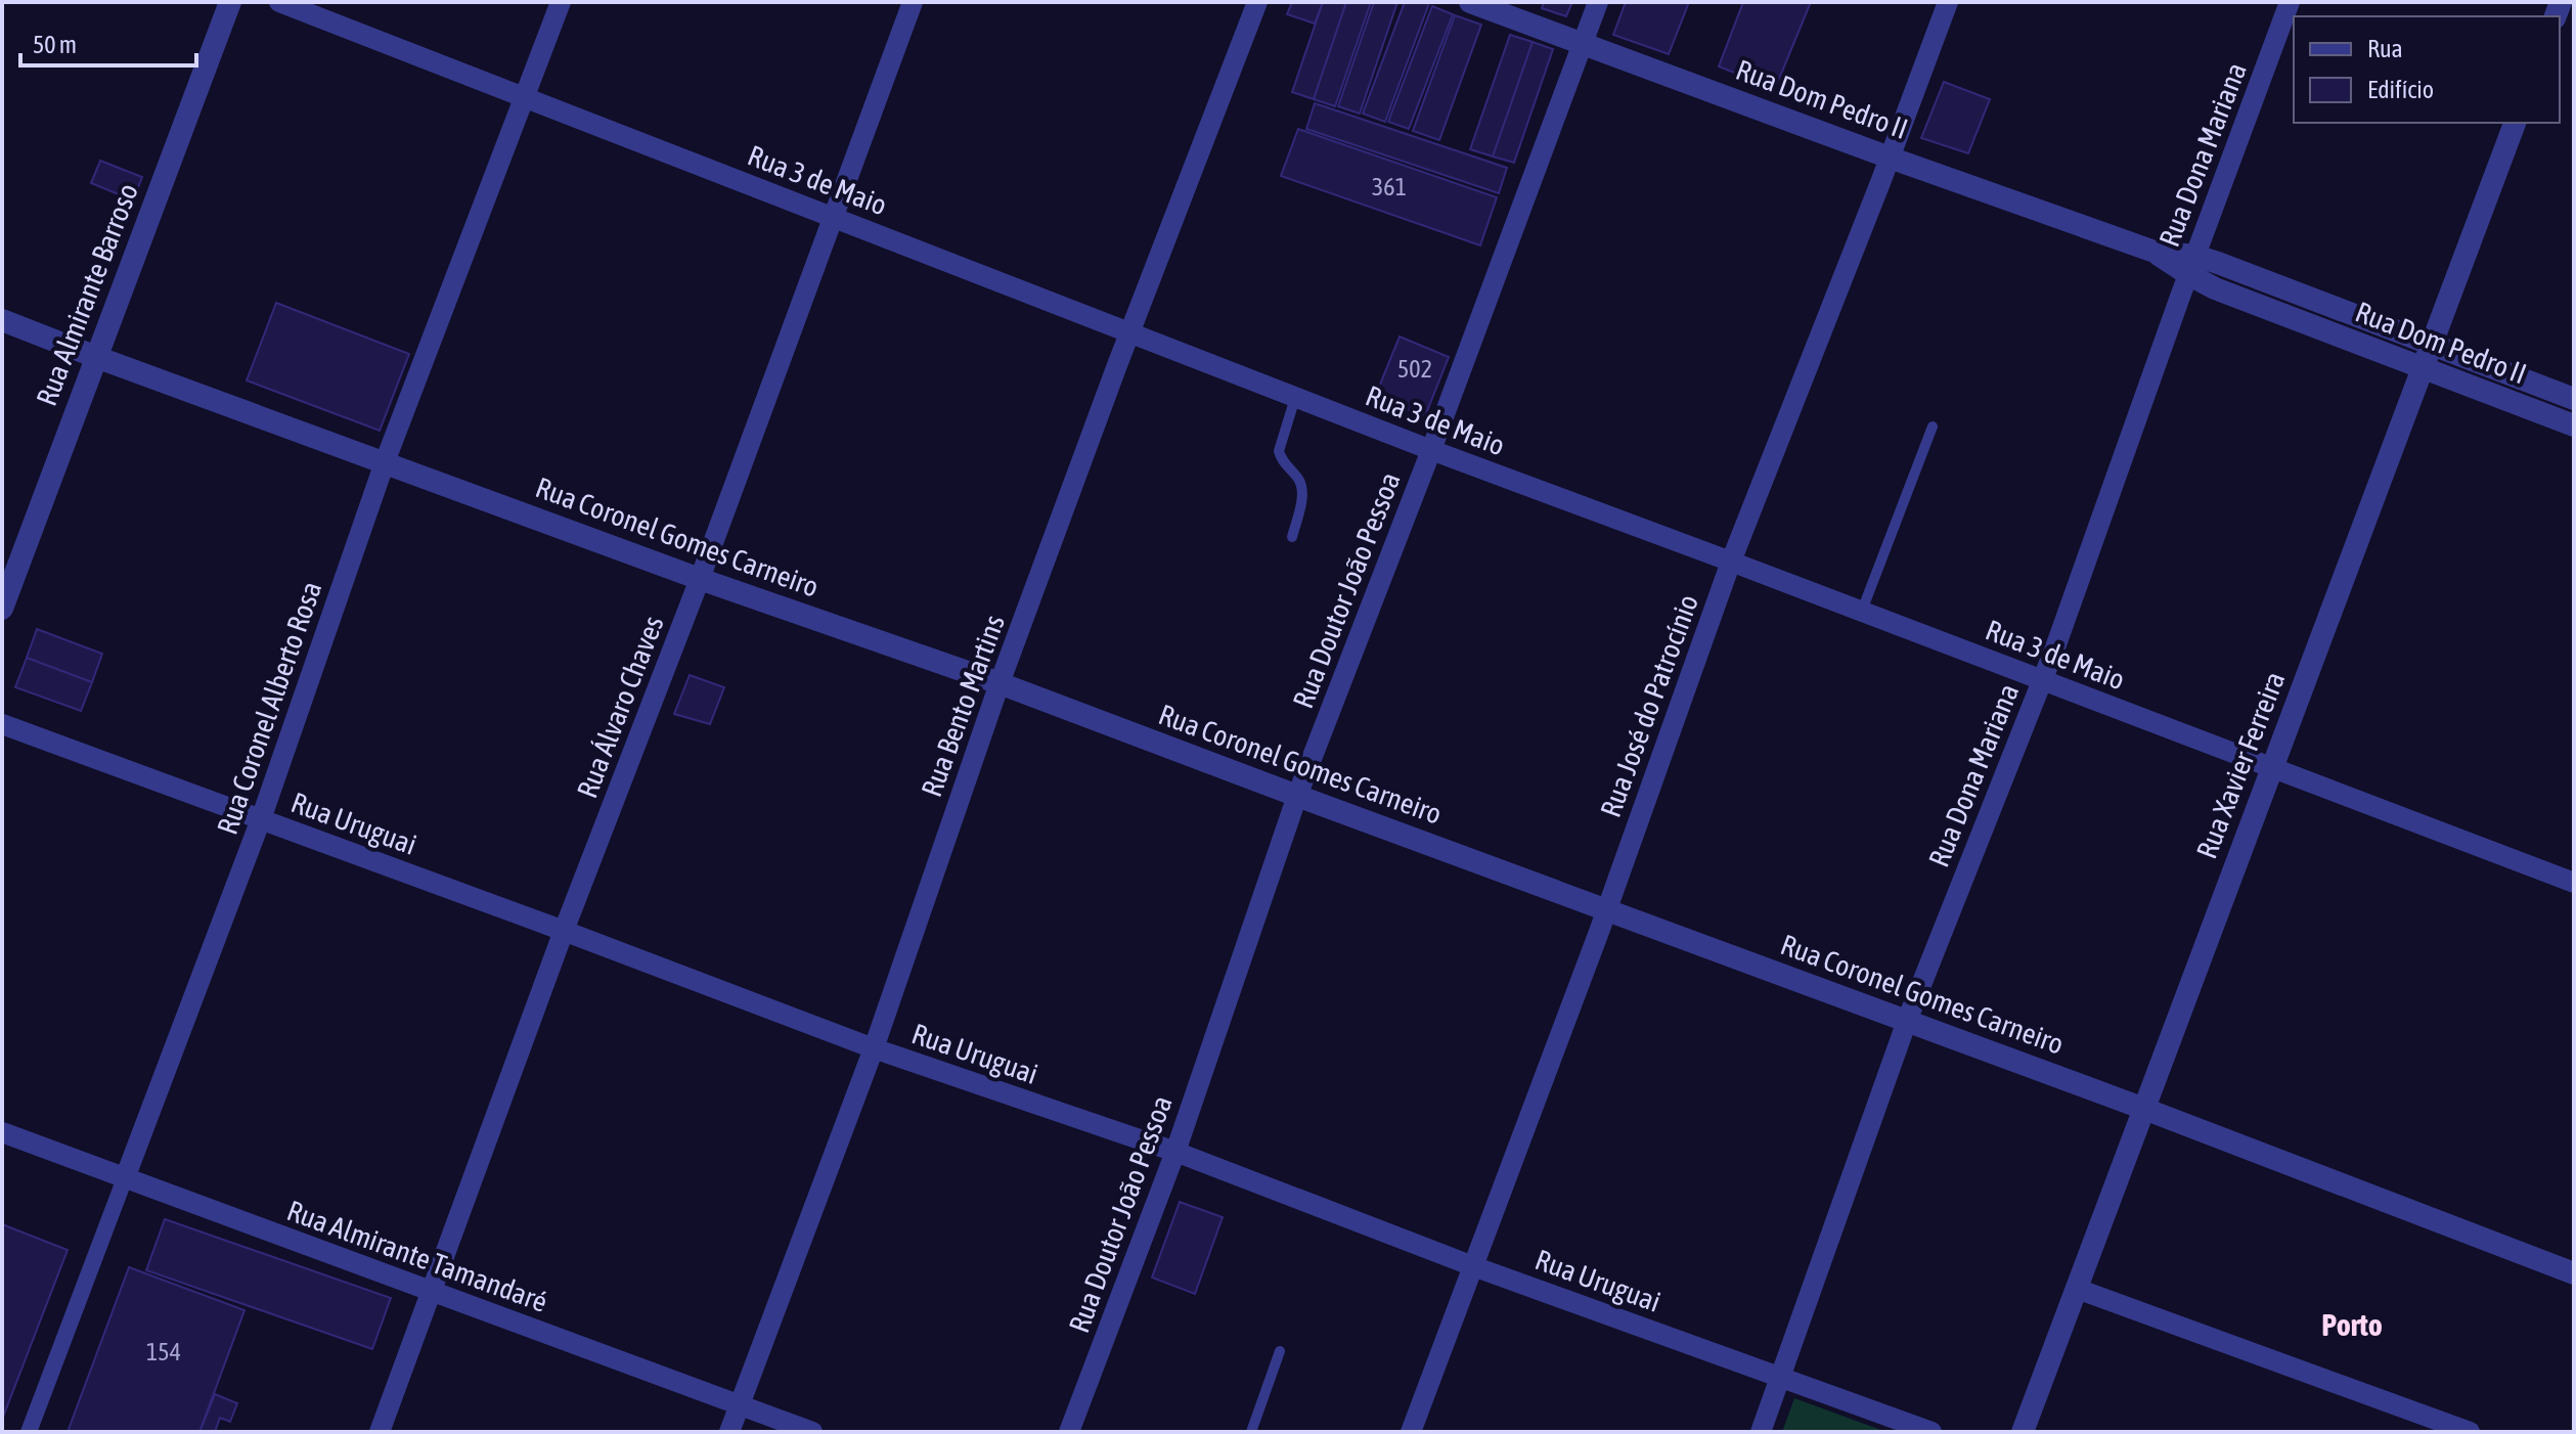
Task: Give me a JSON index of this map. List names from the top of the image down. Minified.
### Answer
{"streets":{"street":["Rua Dom Pedro II","Rua Dona Mariana","Rua 3 de Maio","Rua Almirante Barroso","Rua Coronel Gomes Carneiro","Rua Doutor João Pessoa","Rua Bento Martins","Rua José do Patrocínio","Rua Álvaro Chaves","Rua Coronel Alberto Rosa","Rua Xavier Ferreira","Rua Uruguai","Rua Almirante Tamandaré"]},"crossings":[["Rua Dom Pedro II","Rua Dona Mariana"],["Rua Dom Pedro II","Rua Doutor João Pessoa"],["Rua Dom Pedro II","Rua José do Patrocínio"],["Rua Dom Pedro II","Rua Xavier Ferreira"],["Rua Dona Mariana","Rua 3 de Maio"],["Rua Dona Mariana","Rua Coronel Gomes Carneiro"],["Rua Dona Mariana","Rua Uruguai"],["Rua 3 de Maio","Rua Doutor João Pessoa"],["Rua 3 de Maio","Rua Bento Martins"],["Rua 3 de Maio","Rua José do Patrocínio"],["Rua 3 de Maio","Rua Álvaro Chaves"],["Rua 3 de Maio","Rua Coronel Alberto Rosa"],["Rua 3 de Maio","Rua Xavier Ferreira"],["Rua Almirante Barroso","Rua Coronel Gomes Carneiro"],["Rua Coronel Gomes Carneiro","Rua Doutor João Pessoa"],["Rua Coronel Gomes Carneiro","Rua Bento Martins"],["Rua Coronel Gomes Carneiro","Rua José do Patrocínio"],["Rua Coronel Gomes Carneiro","Rua Álvaro Chaves"],["Rua Coronel Gomes Carneiro","Rua Coronel Alberto Rosa"],["Rua Coronel Gomes Carneiro","Rua Xavier Ferreira"],["Rua Doutor João Pessoa","Rua Uruguai"],["Rua Bento Martins","Rua Uruguai"],["Rua Bento Martins","Rua Almirante Tamandaré"],["Rua José do Patrocínio","Rua Uruguai"],["Rua Álvaro Chaves","Rua Uruguai"],["Rua Álvaro Chaves","Rua Almirante Tamandaré"],["Rua Coronel Alberto Rosa","Rua Uruguai"],["Rua Coronel Alberto Rosa","Rua Almirante Tamandaré"]],"districts":["Porto"],"house_numbers":["361","502","154"],"legend":["Rua","Edifício"],"scale_bar":"50 m"}
